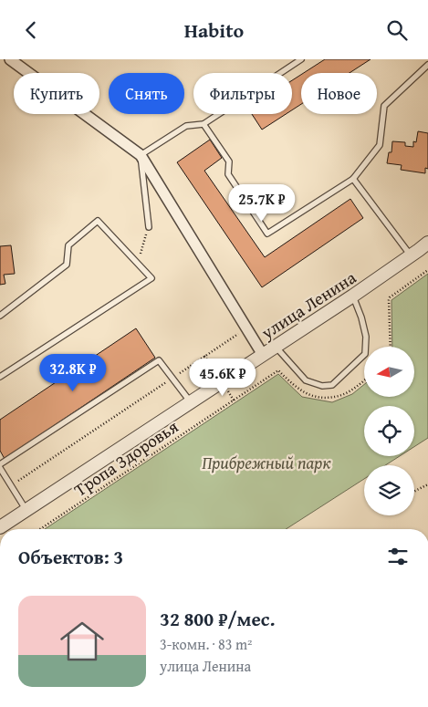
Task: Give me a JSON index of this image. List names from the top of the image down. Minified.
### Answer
{"streets":{"street":["улица Ленина"],"path":["Тропа Здоровья"]},"parks":["Прибрежный парк"],"north":"left","page":{"header":"Habito","chip":["Купить","Снять","Фильтры","Новое"],"price":["25.7K ₽","32.8K ₽","45.6K ₽"],"heading":"Объектов: 3","list":[{"name":"32 800 ₽/мес.","note":"3-комн. · 83 m² · улица Ленина"}]}}
